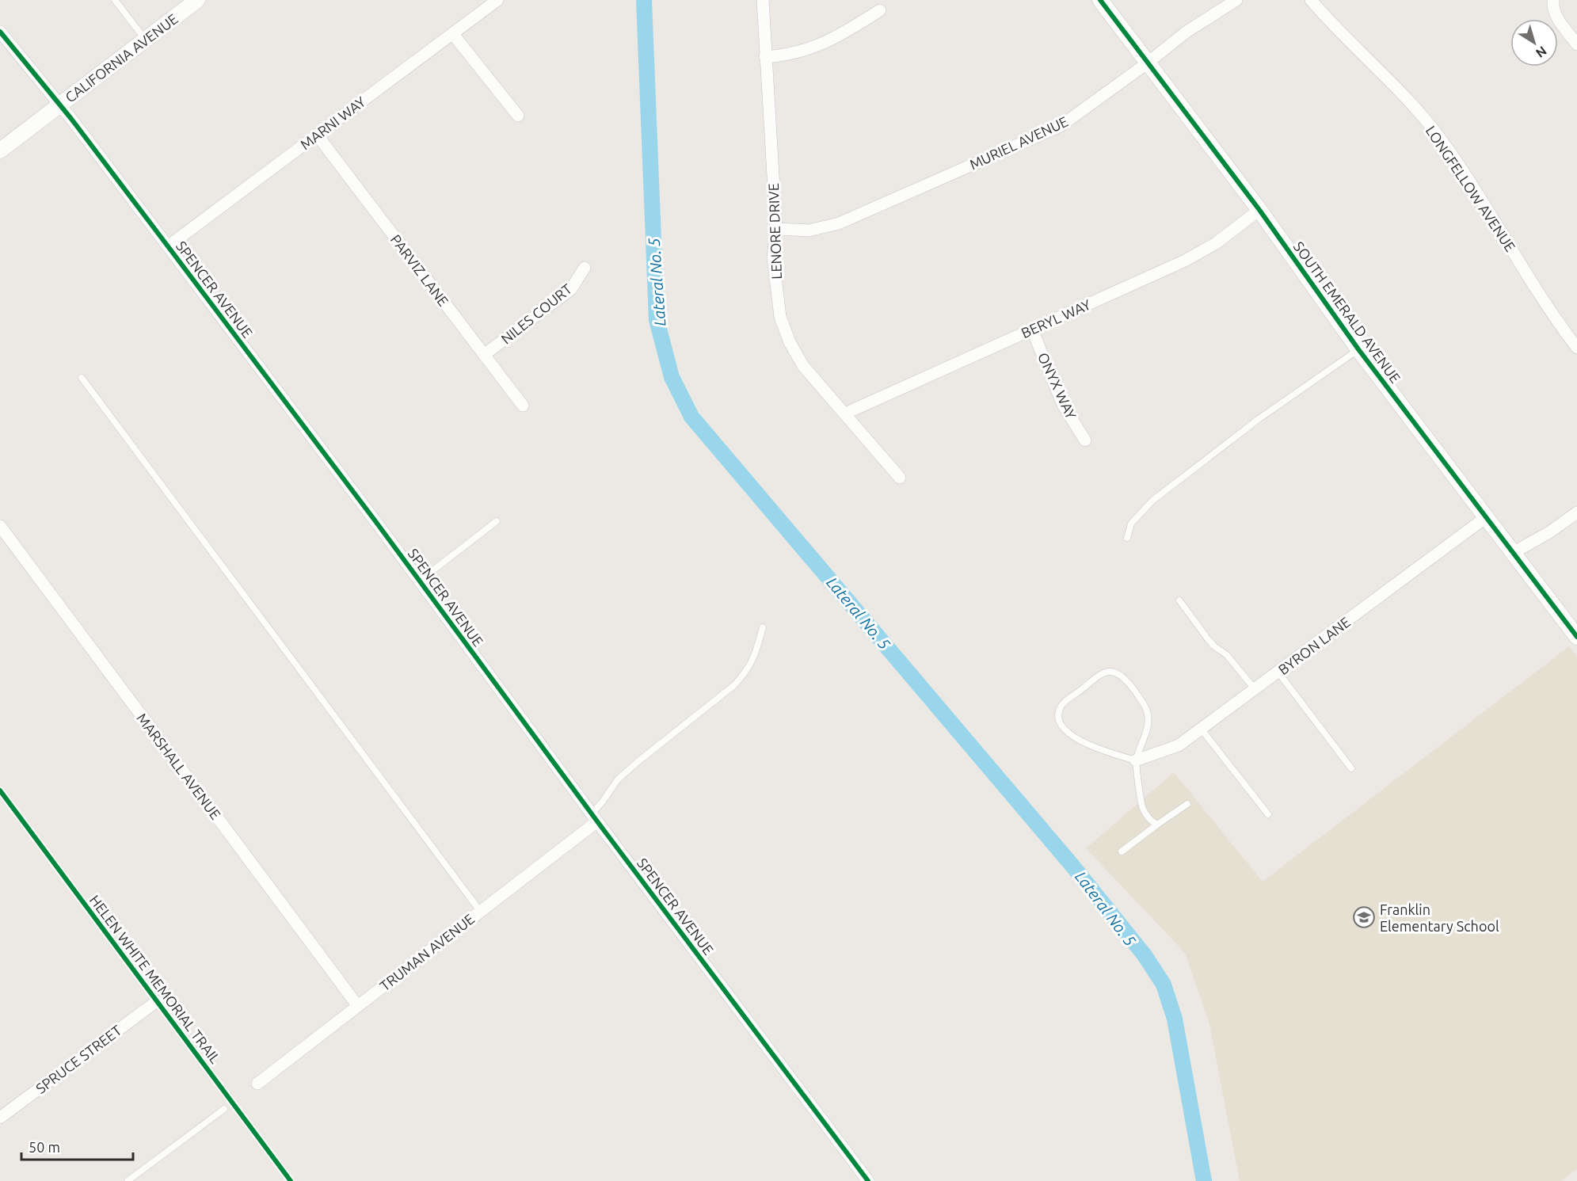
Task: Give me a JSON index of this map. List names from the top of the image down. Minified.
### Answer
{"streets":{"street":["CALIFORNIA AVENUE","MARNI WAY","MURIEL AVENUE","LONGFELLOW AVENUE","LENORE DRIVE","PARVIZ LANE","SPENCER AVENUE","SOUTH EMERALD AVENUE","NILES COURT","BERYL WAY","ONYX WAY","BYRON LANE","MARSHALL AVENUE","TRUMAN AVENUE","SPRUCE STREET"],"cycle path":["HELEN WHITE MEMORIAL TRAIL"]},"crossings":[["CALIFORNIA AVENUE","SPENCER AVENUE"],["MARNI WAY","PARVIZ LANE"],["MARNI WAY","SPENCER AVENUE"],["MURIEL AVENUE","LENORE DRIVE"],["MURIEL AVENUE","SOUTH EMERALD AVENUE"],["LENORE DRIVE","BERYL WAY"],["PARVIZ LANE","NILES COURT"],["SPENCER AVENUE","TRUMAN AVENUE"],["SOUTH EMERALD AVENUE","BERYL WAY"],["SOUTH EMERALD AVENUE","BYRON LANE"],["BERYL WAY","ONYX WAY"],["MARSHALL AVENUE","TRUMAN AVENUE"]],"water":["Lateral No. 5"],"places":{"school or university":["Franklin Elementary School"]},"scale_bar":"50 m","north":"bottom right"}
